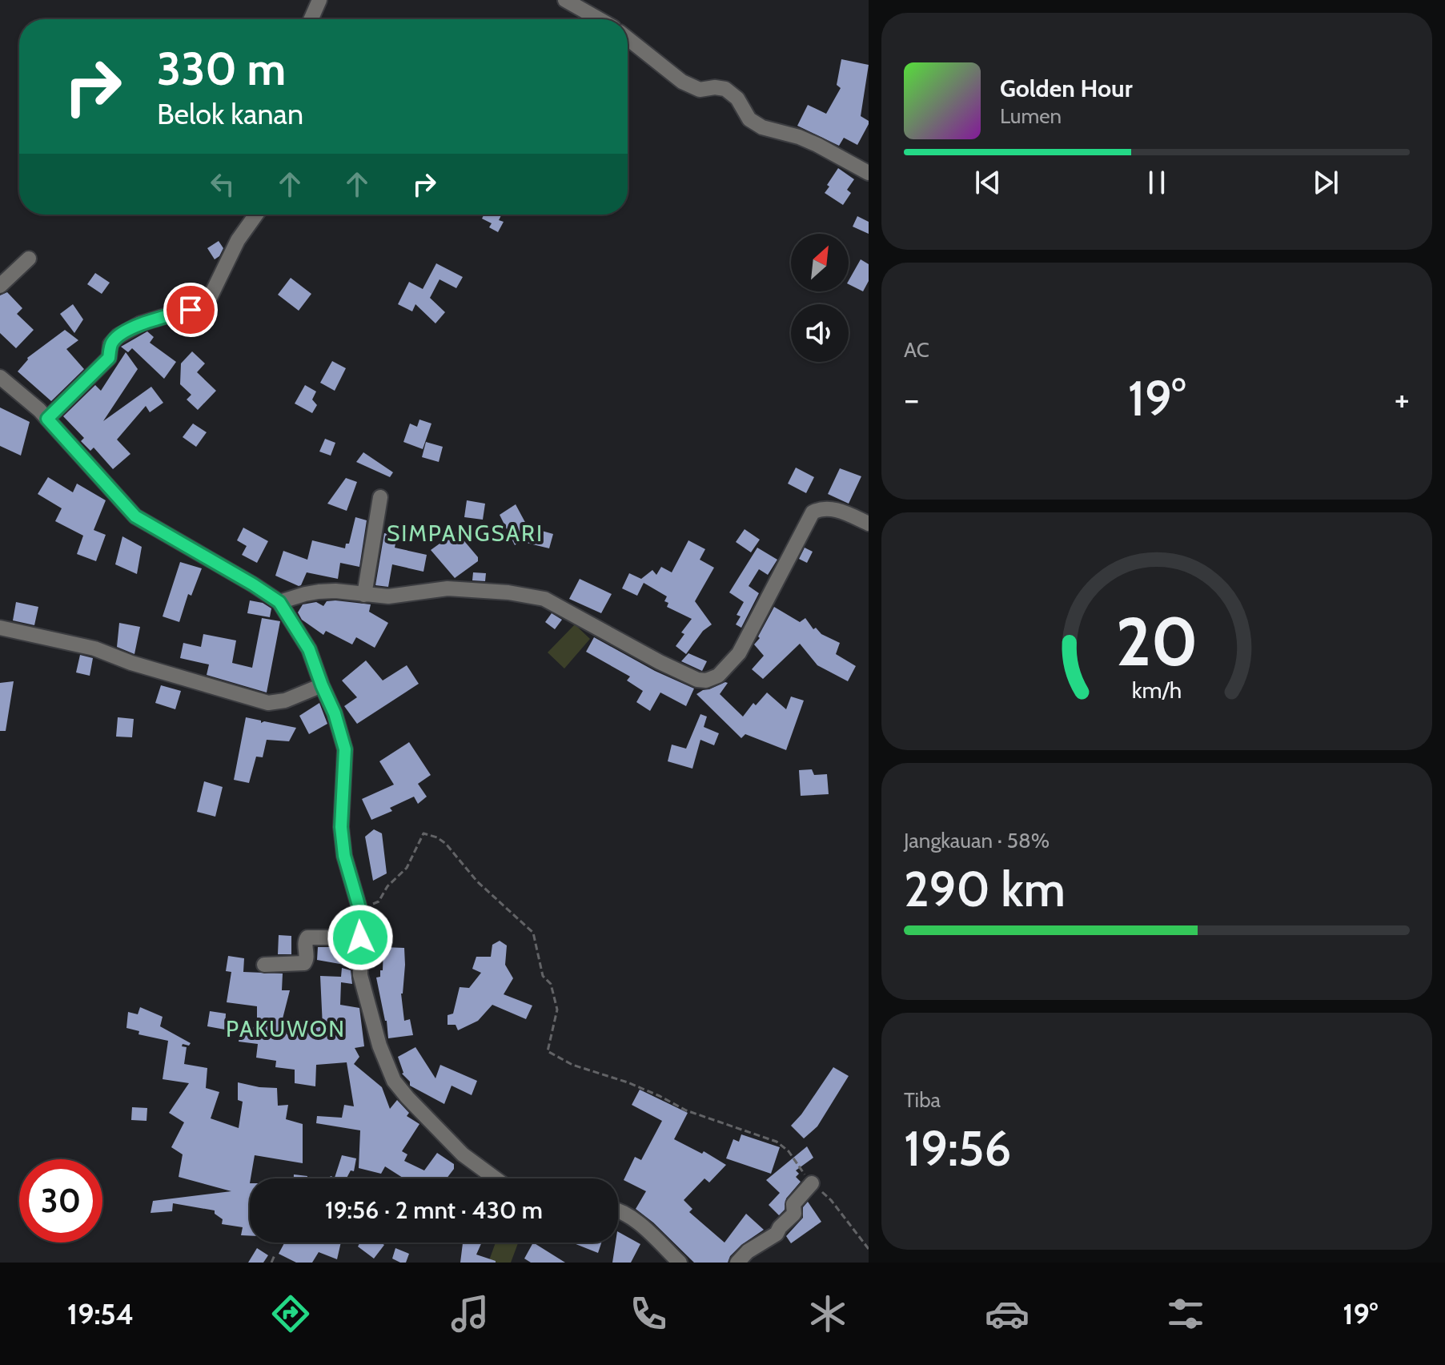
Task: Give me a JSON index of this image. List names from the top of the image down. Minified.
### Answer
{"districts":["SIMPANGSARI","PAKUWON"],"north":"top right","page":{"turn":["330 m","Belok kanan"],"song":["Golden Hour","Lumen"],"tile":["AC",["Jangkauan · 58%","290 km"],["Tiba","19:56"]],"heat":["−","19°","+"],"limit":"30","trip":"19:56 · 2 mnt · 430 m","tabs":["19:54","19°"],"gauge":["20","km/h"]}}
